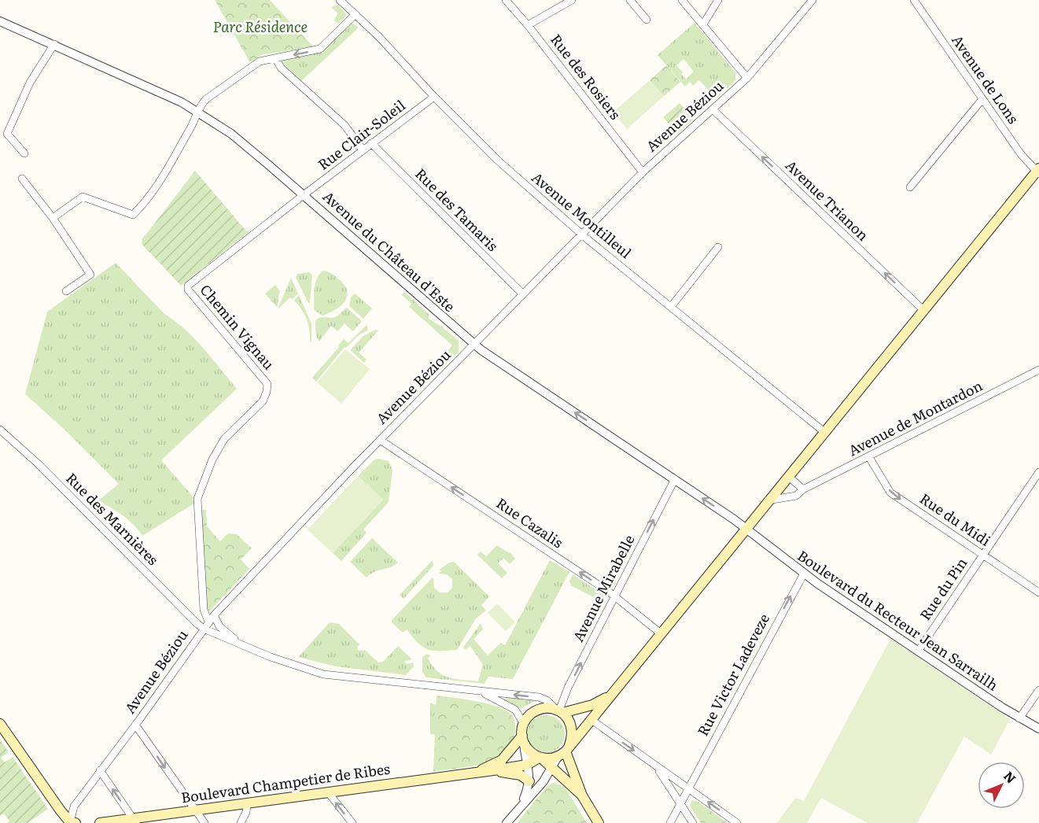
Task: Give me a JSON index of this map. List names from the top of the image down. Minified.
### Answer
{"streets":{"main road":["Boulevard Champetier de Ribes"],"street":["Rue des Rosiers","Avenue de Lons","Avenue Béziou","Rue Clair-Soleil","Avenue Trianon","Rue des Tamaris","Avenue Montilleul","Avenue du Château d'Este","Chemin Vignau","Avenue de Montardon","Rue des Marnières","Rue du Midi","Rue Cazalis","Avenue Mirabelle","Rue du Pin","Boulevard du Recteur Jean Sarrailh","Rue Victor Ladeveze"]},"crossings":[["Rue des Rosiers","Avenue Béziou"],["Avenue Béziou","Avenue Trianon"],["Avenue Béziou","Rue des Tamaris"],["Avenue Béziou","Avenue Montilleul"],["Avenue Béziou","Avenue du Château d'Este"],["Avenue Béziou","Chemin Vignau"],["Avenue Béziou","Rue des Marnières"],["Avenue Béziou","Rue Cazalis"],["Rue Clair-Soleil","Rue des Tamaris"],["Rue Clair-Soleil","Avenue Montilleul"],["Rue Clair-Soleil","Avenue du Château d'Este"],["Rue Clair-Soleil","Chemin Vignau"],["Avenue du Château d'Este","Chemin Vignau"],["Avenue du Château d'Este","Avenue Mirabelle"],["Avenue du Château d'Este","Boulevard du Recteur Jean Sarrailh"],["Chemin Vignau","Rue des Marnières"],["Avenue de Montardon","Rue du Midi"],["Rue des Marnières","Avenue Mirabelle"],["Rue des Marnières","Boulevard Champetier de Ribes"],["Rue du Midi","Rue du Pin"],["Rue Cazalis","Avenue Mirabelle"],["Avenue Mirabelle","Boulevard Champetier de Ribes"],["Rue du Pin","Boulevard du Recteur Jean Sarrailh"],["Boulevard du Recteur Jean Sarrailh","Rue Victor Ladeveze"]],"one_way":["Avenue Trianon","Avenue du Château d'Este","Rue du Midi","Rue Cazalis","Avenue Mirabelle","Rue Victor Ladeveze"],"parks":["Parc Résidence"],"north":"top right"}
